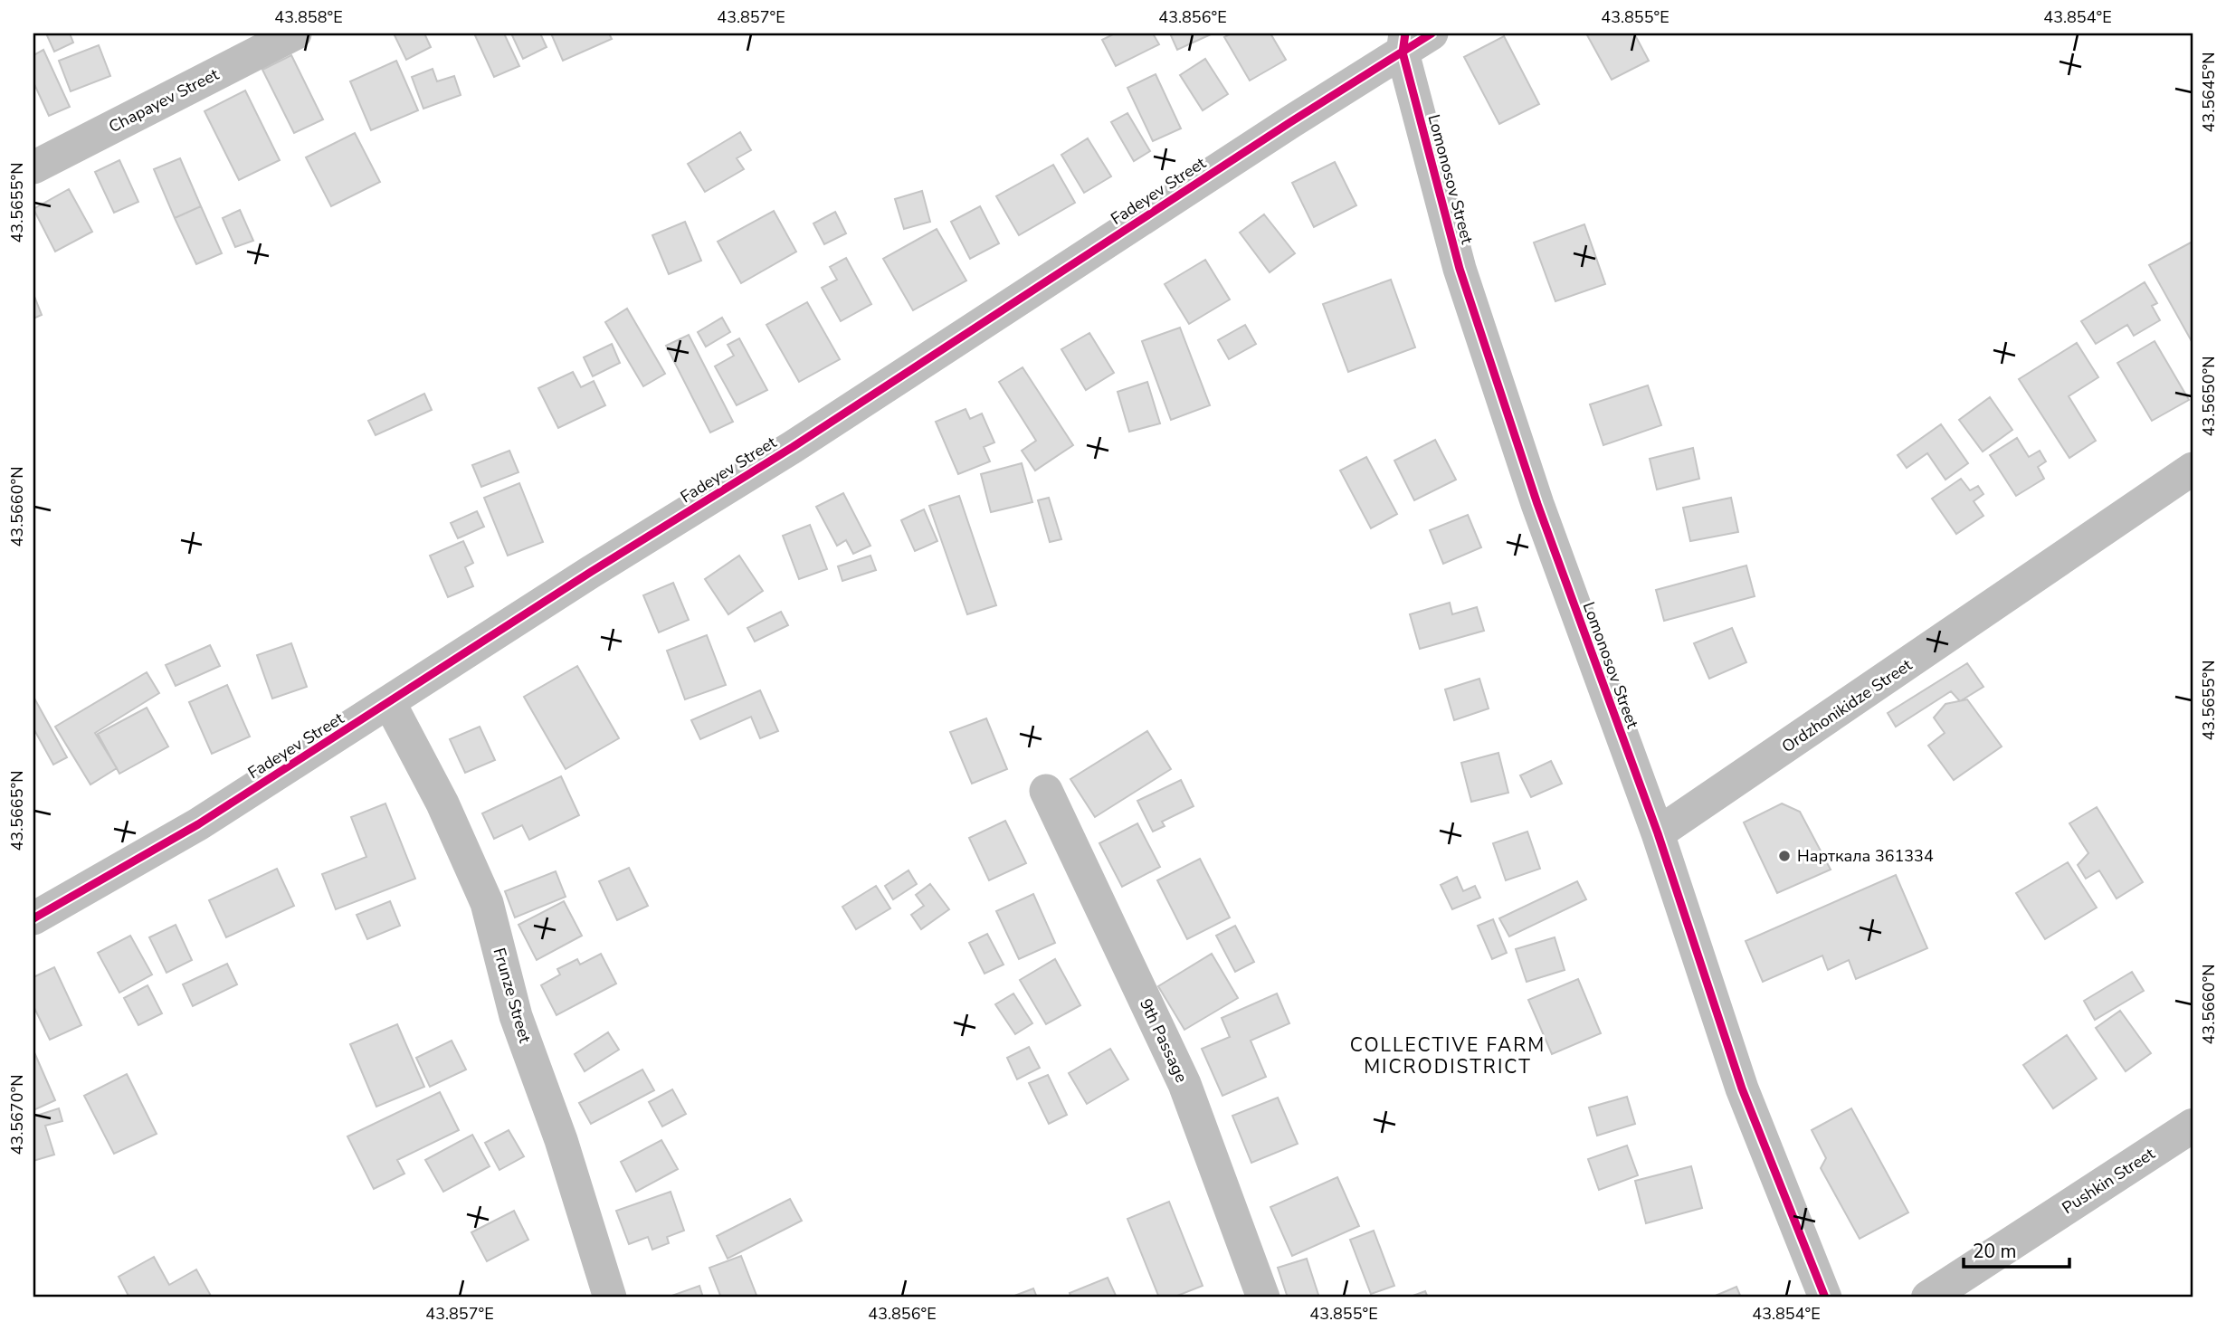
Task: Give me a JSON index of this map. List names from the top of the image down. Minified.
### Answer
{"streets":{"street":["Chapayev Street","Lomonosov Street","Fadeyev Street","Ordzhonikidze Street","Frunze Street","9th Passage","Pushkin Street"]},"crossings":[["Lomonosov Street","Fadeyev Street"],["Lomonosov Street","Ordzhonikidze Street"],["Fadeyev Street","Frunze Street"]],"districts":["COLLECTIVE FARM MICRODISTRICT"],"places":["Нарткала 361334"],"scale_bar":"20 m","coordinates":["43.858°E","43.857°E","43.856°E","43.855°E","43.854°E","43.5645°N","43.5655°N","43.5650°N","43.5660°N","43.5665°N","43.5670°N"]}
